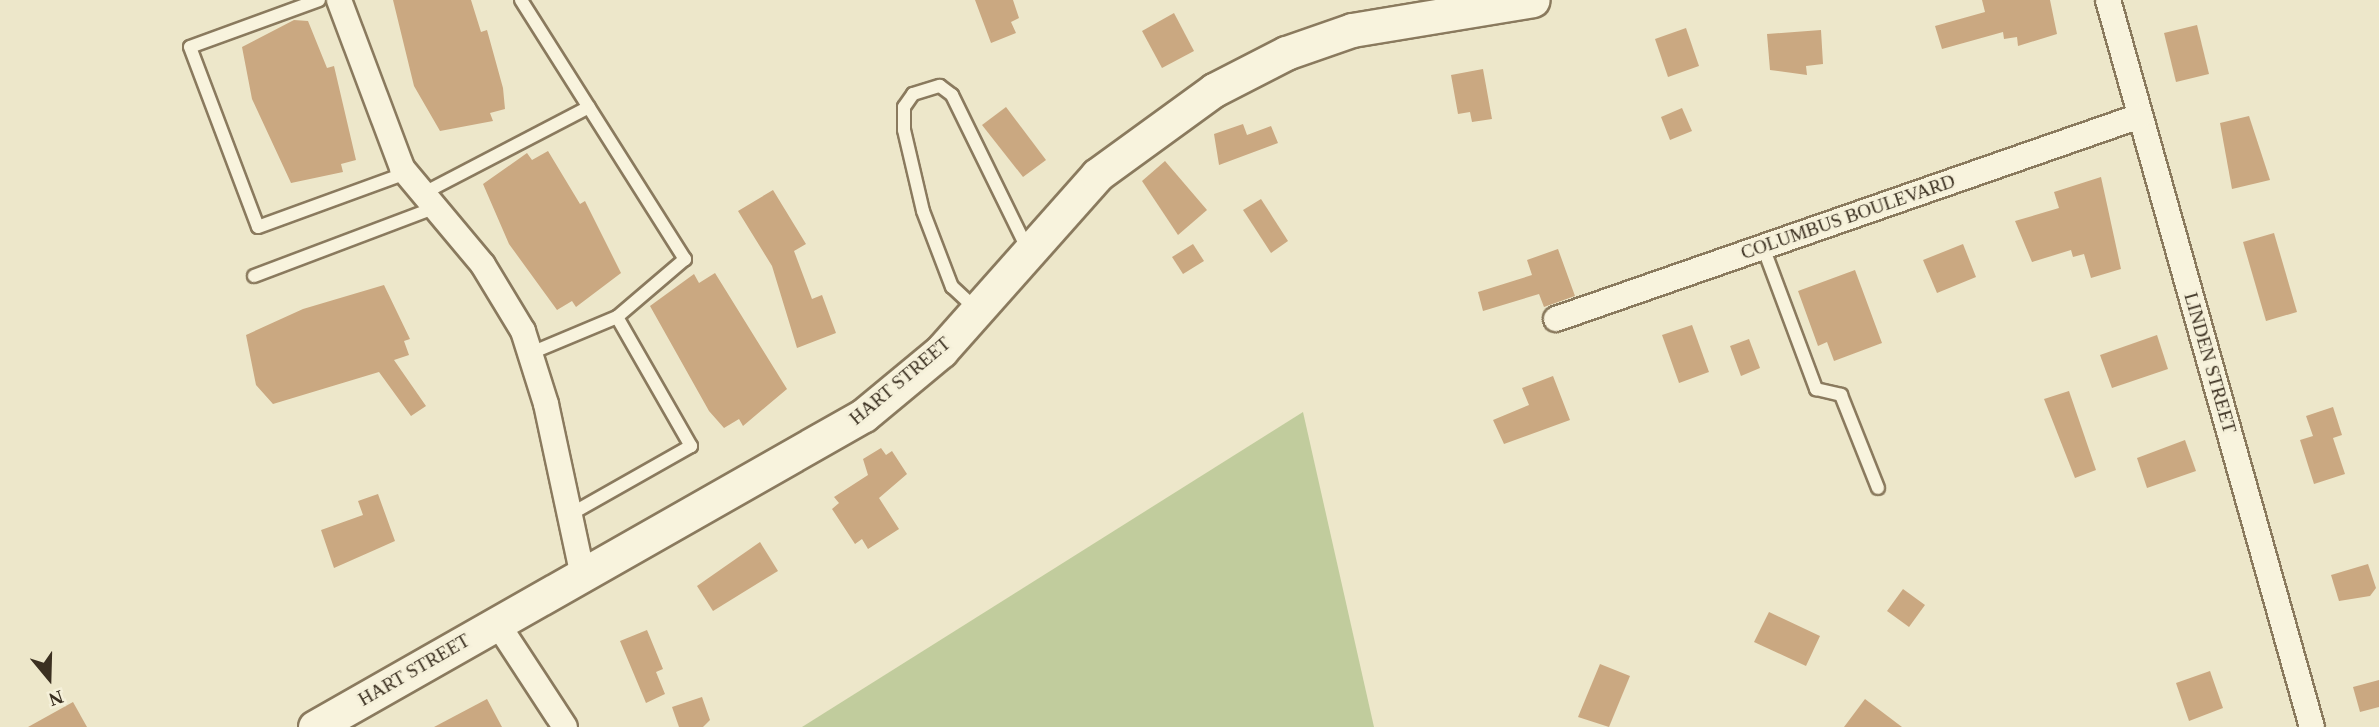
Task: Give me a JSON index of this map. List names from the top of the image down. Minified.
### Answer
{"streets":{"main road":["HART STREET"],"street":["COLUMBUS BOULEVARD","LINDEN STREET"]},"crossings":[["COLUMBUS BOULEVARD","LINDEN STREET"]],"north":"bottom"}
